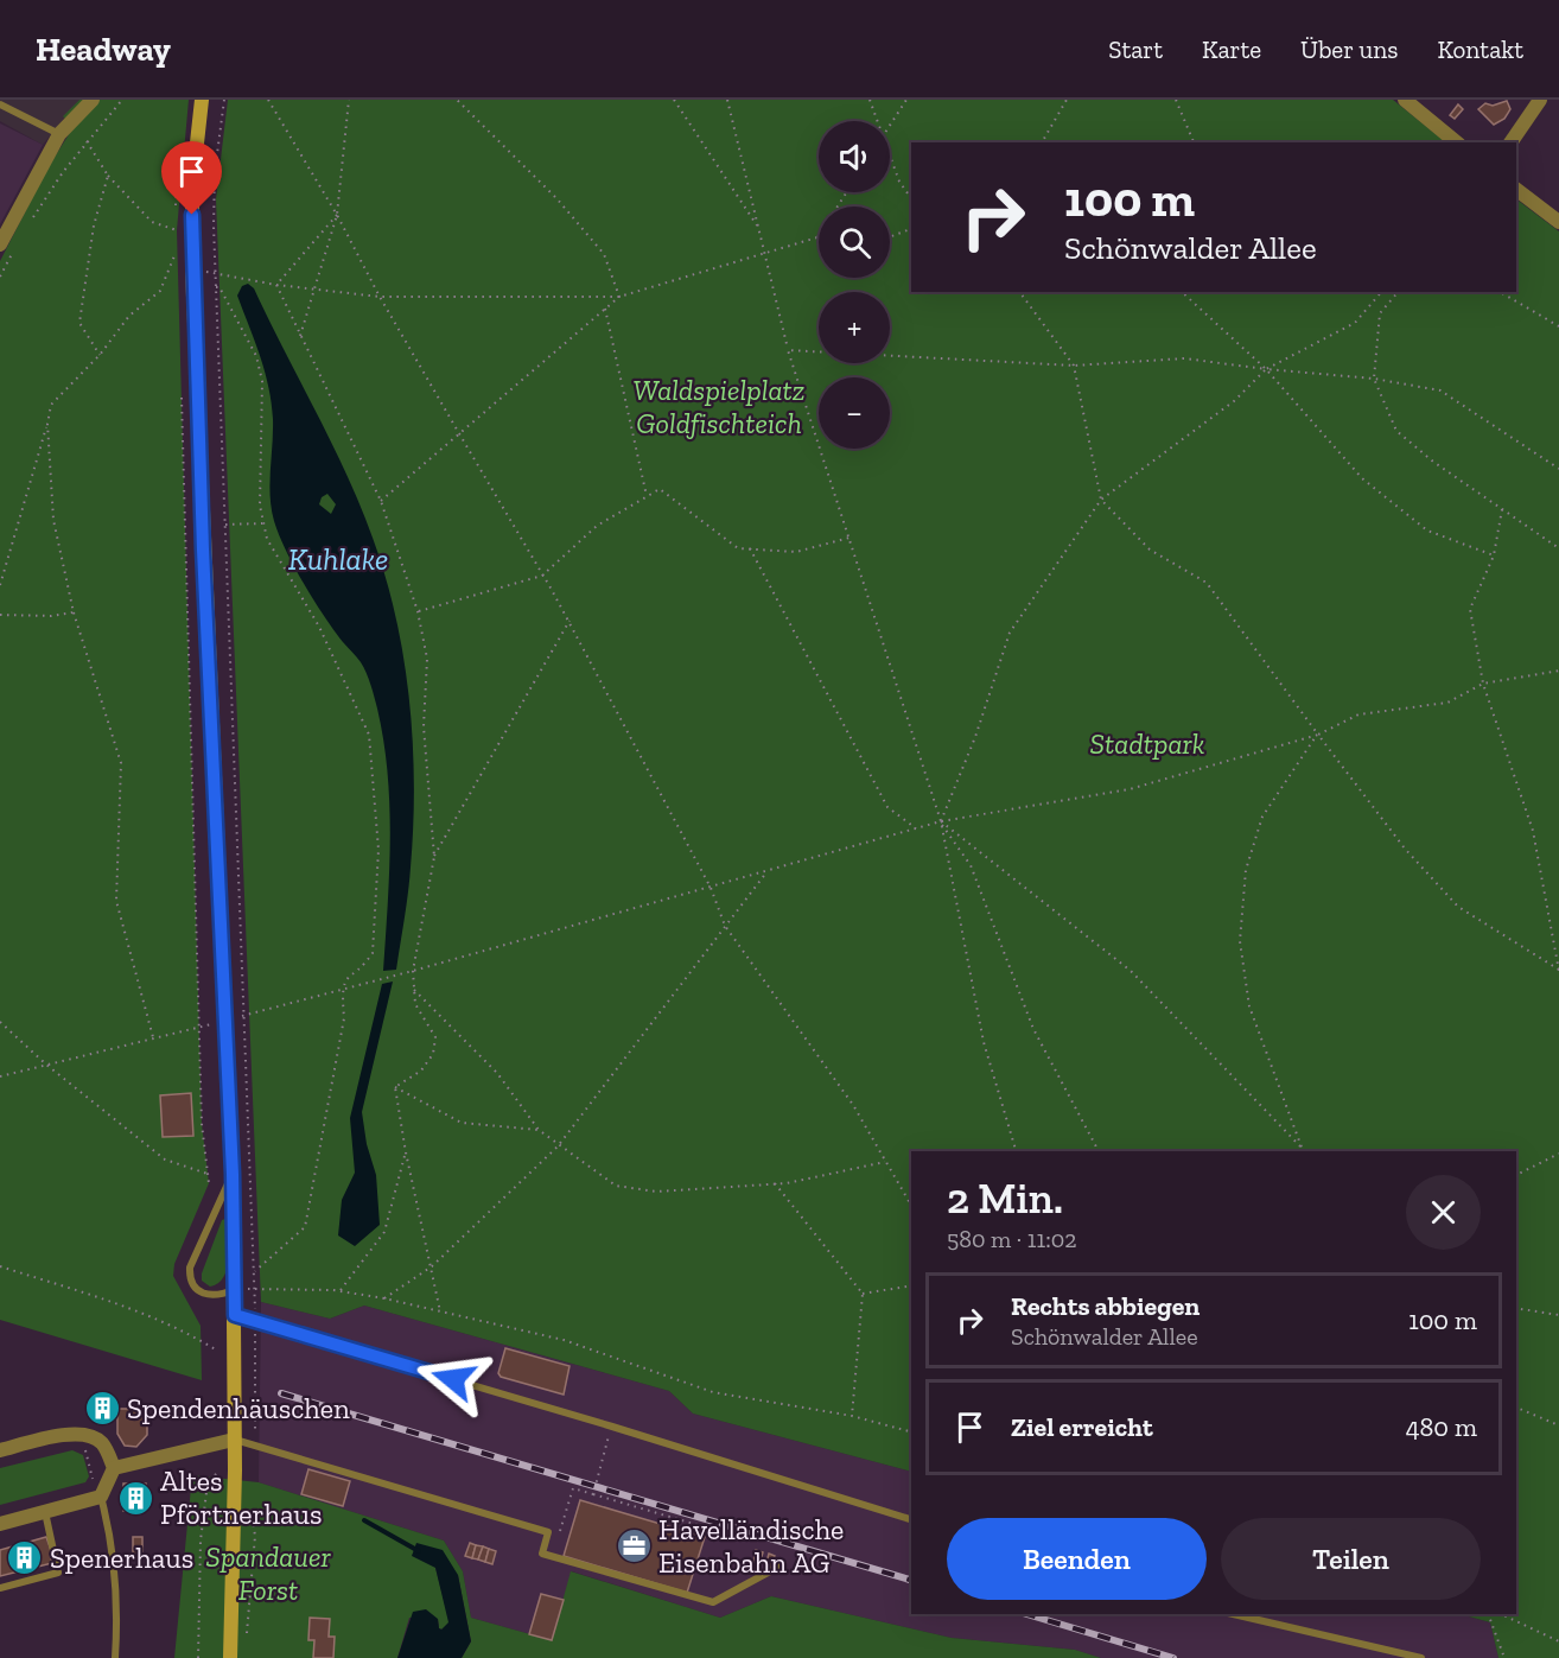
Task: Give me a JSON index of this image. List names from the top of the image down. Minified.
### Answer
{"water":["Kuhlake"],"parks":["Waldspielplatz Goldfischteich","Stadtpark","Spandauer Forst"],"places":{"building":["Spendenhäuschen","Altes Pförtnerhaus","Spenerhaus"],"office":["Havelländische Eisenbahn AG"]},"page":{"header":"Headway","nav":["Start","Karte","Über uns","Kontakt"],"map_buttons":["+","−"],"turn":["100 m","Schönwalder Allee"],"heading":["2 Min.","580 m · 11:02"],"list":[{"name":"Rechts abbiegen","note":"Schönwalder Allee","value":"100 m"},{"name":"Ziel erreicht","value":"480 m"}],"buttons":["Beenden","Teilen"]}}
